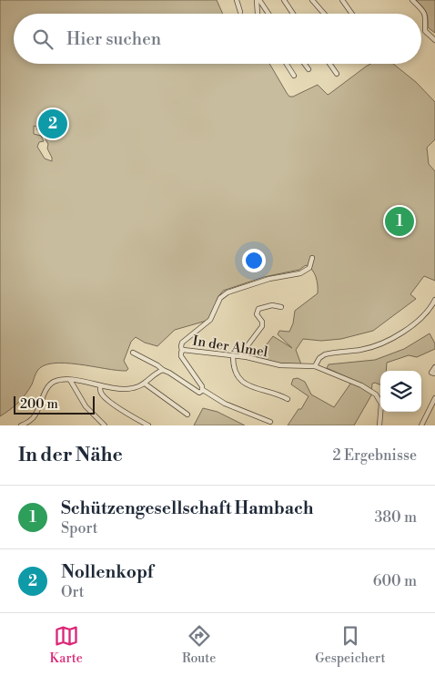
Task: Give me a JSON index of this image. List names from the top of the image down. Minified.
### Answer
{"streets":{"street":["In der Almel"]},"scale_bar":"200 m","page":{"search":"Hier suchen","pins":["2","1"],"scale":"200 m","heading":["In der Nähe","2 Ergebnisse"],"list":[{"mark":"1","name":"Schützengesellschaft Hambach","note":"Sport","value":"380 m"},{"mark":"2","name":"Nollenkopf","note":"Ort","value":"600 m"}],"nav":["Karte","Route","Gespeichert"]}}
